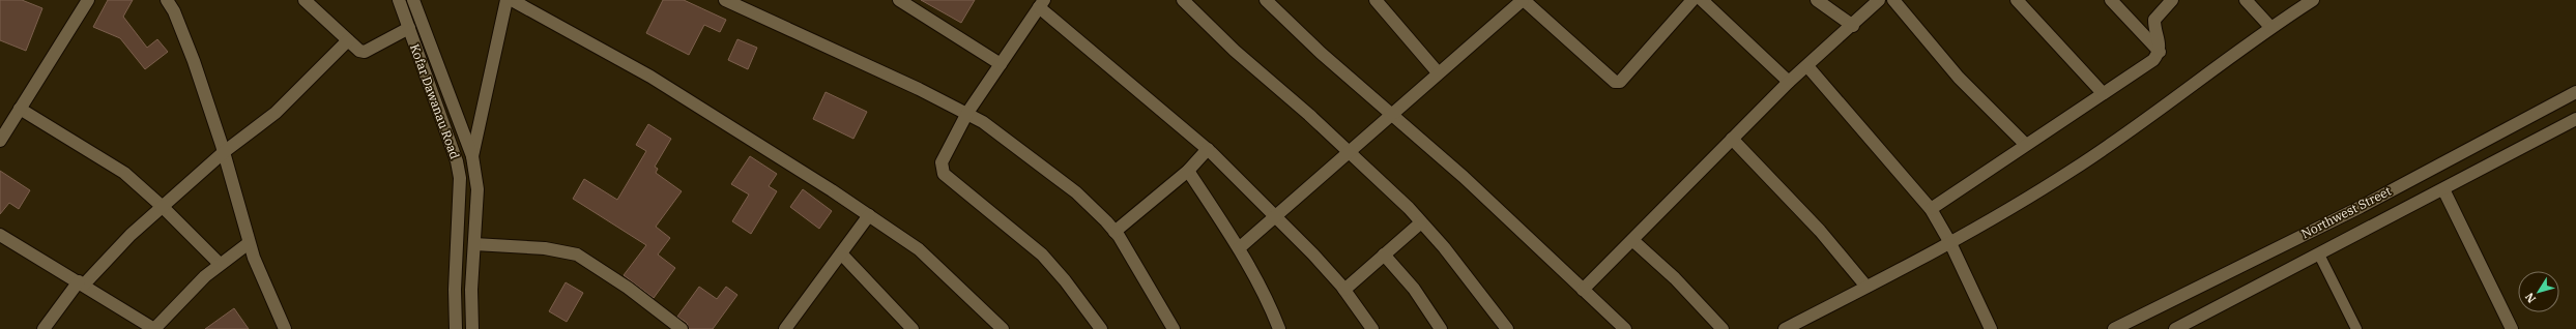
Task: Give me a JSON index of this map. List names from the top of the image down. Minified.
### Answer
{"streets":{"street":["Kofar Dawanau Road","Northwest Street"]},"north":"bottom left"}
